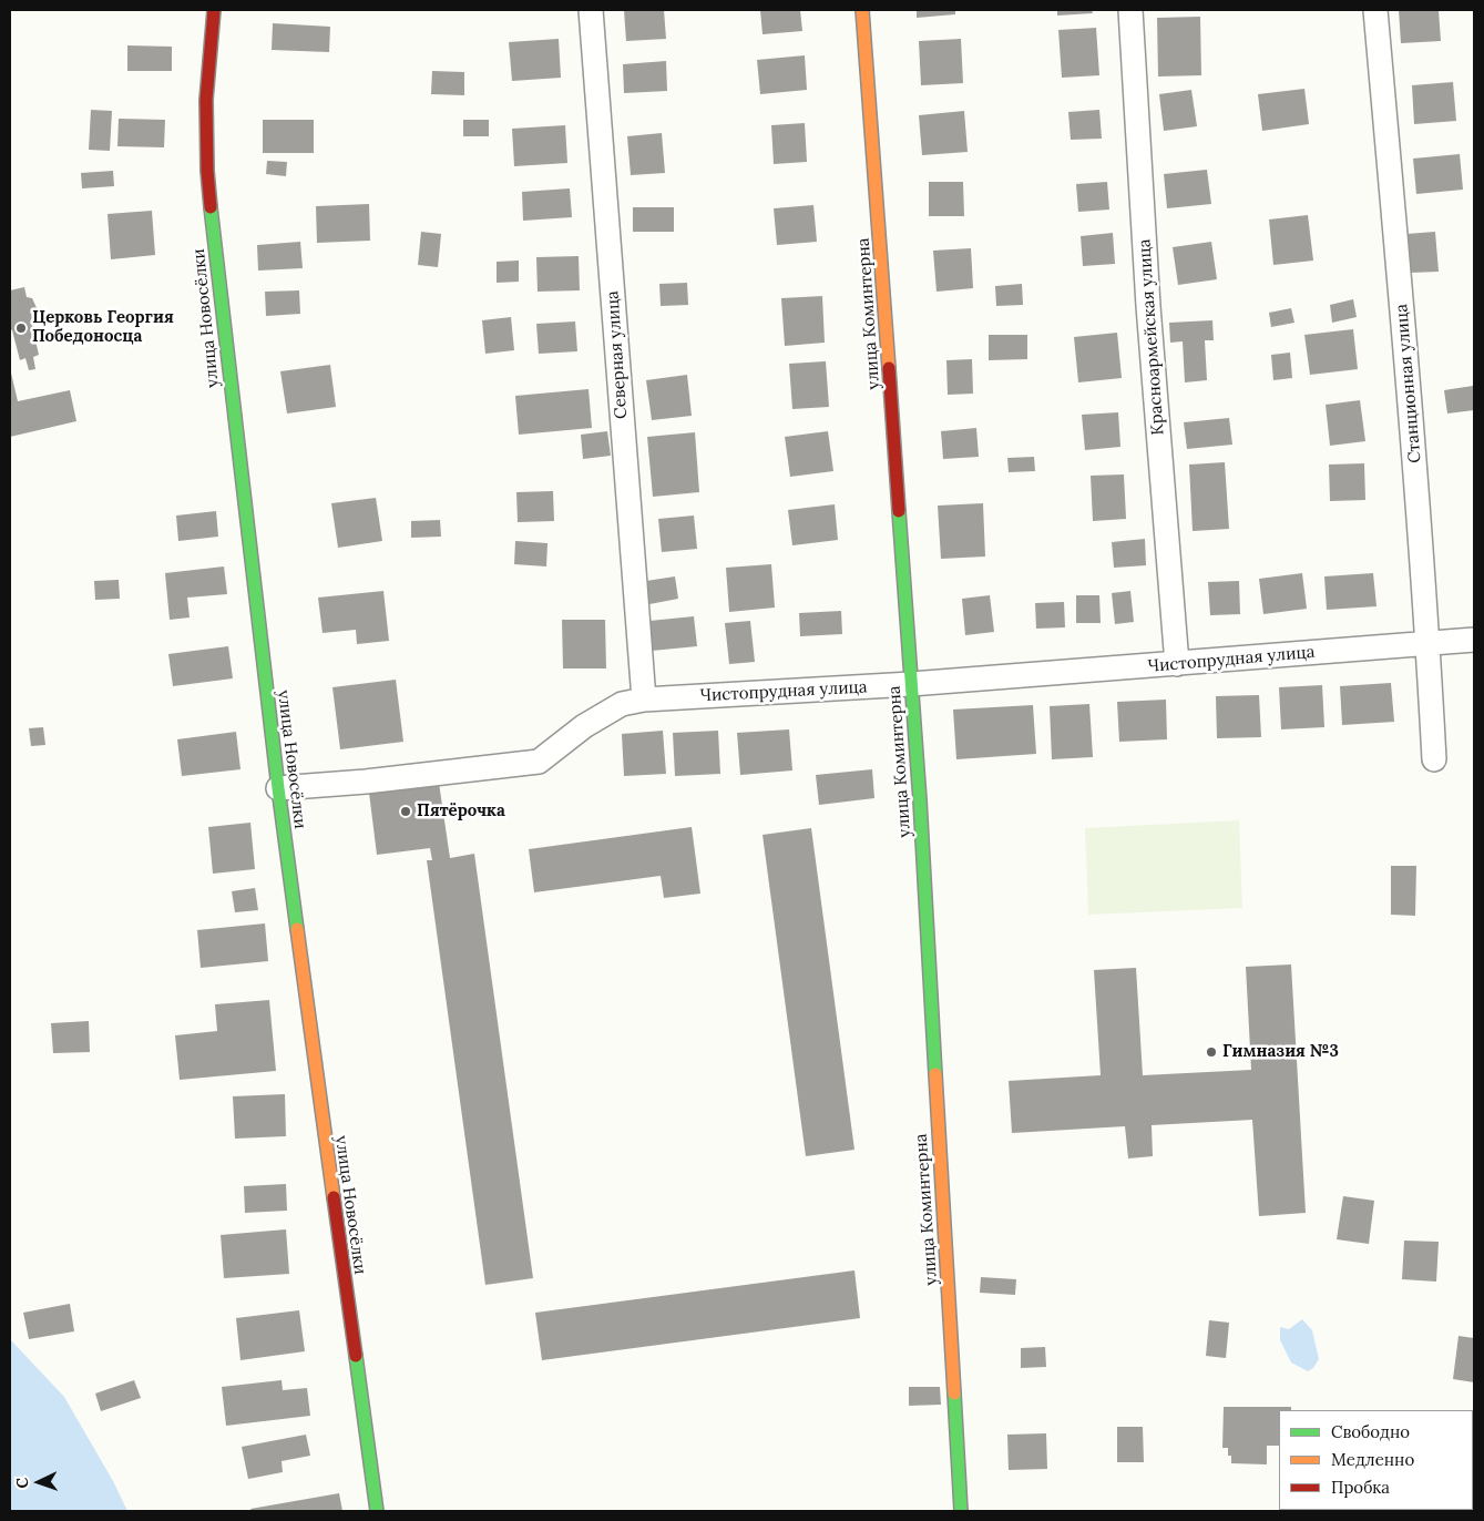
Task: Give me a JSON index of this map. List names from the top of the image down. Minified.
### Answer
{"streets":{"street":["улица Коминтерна","улица Новосёлки","Красноармейская улица","Северная улица","Станционная улица","Чистопрудная улица"]},"crossings":[["улица Коминтерна","Чистопрудная улица"],["улица Новосёлки","Чистопрудная улица"],["Красноармейская улица","Чистопрудная улица"],["Северная улица","Чистопрудная улица"],["Станционная улица","Чистопрудная улица"]],"places":["Церковь Георгия Победоносца","Пятёрочка","Гимназия №3"],"legend":["Свободно","Медленно","Пробка"],"north":"left"}
